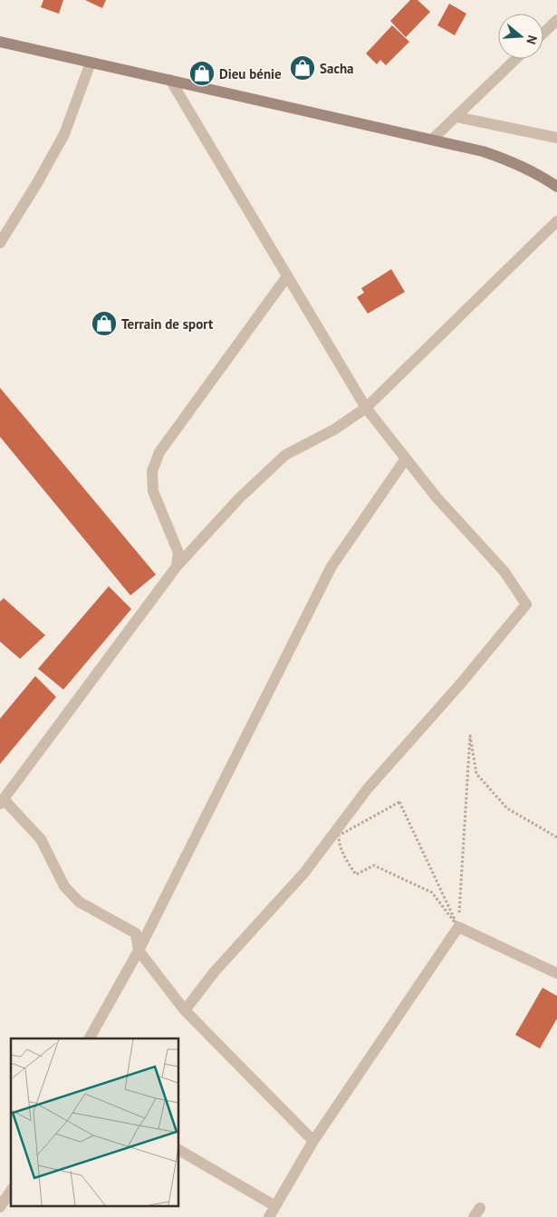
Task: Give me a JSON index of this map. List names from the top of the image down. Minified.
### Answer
{"places":{"shop":["Sacha","Dieu bénie","Terrain de sport"]},"north":"right"}
